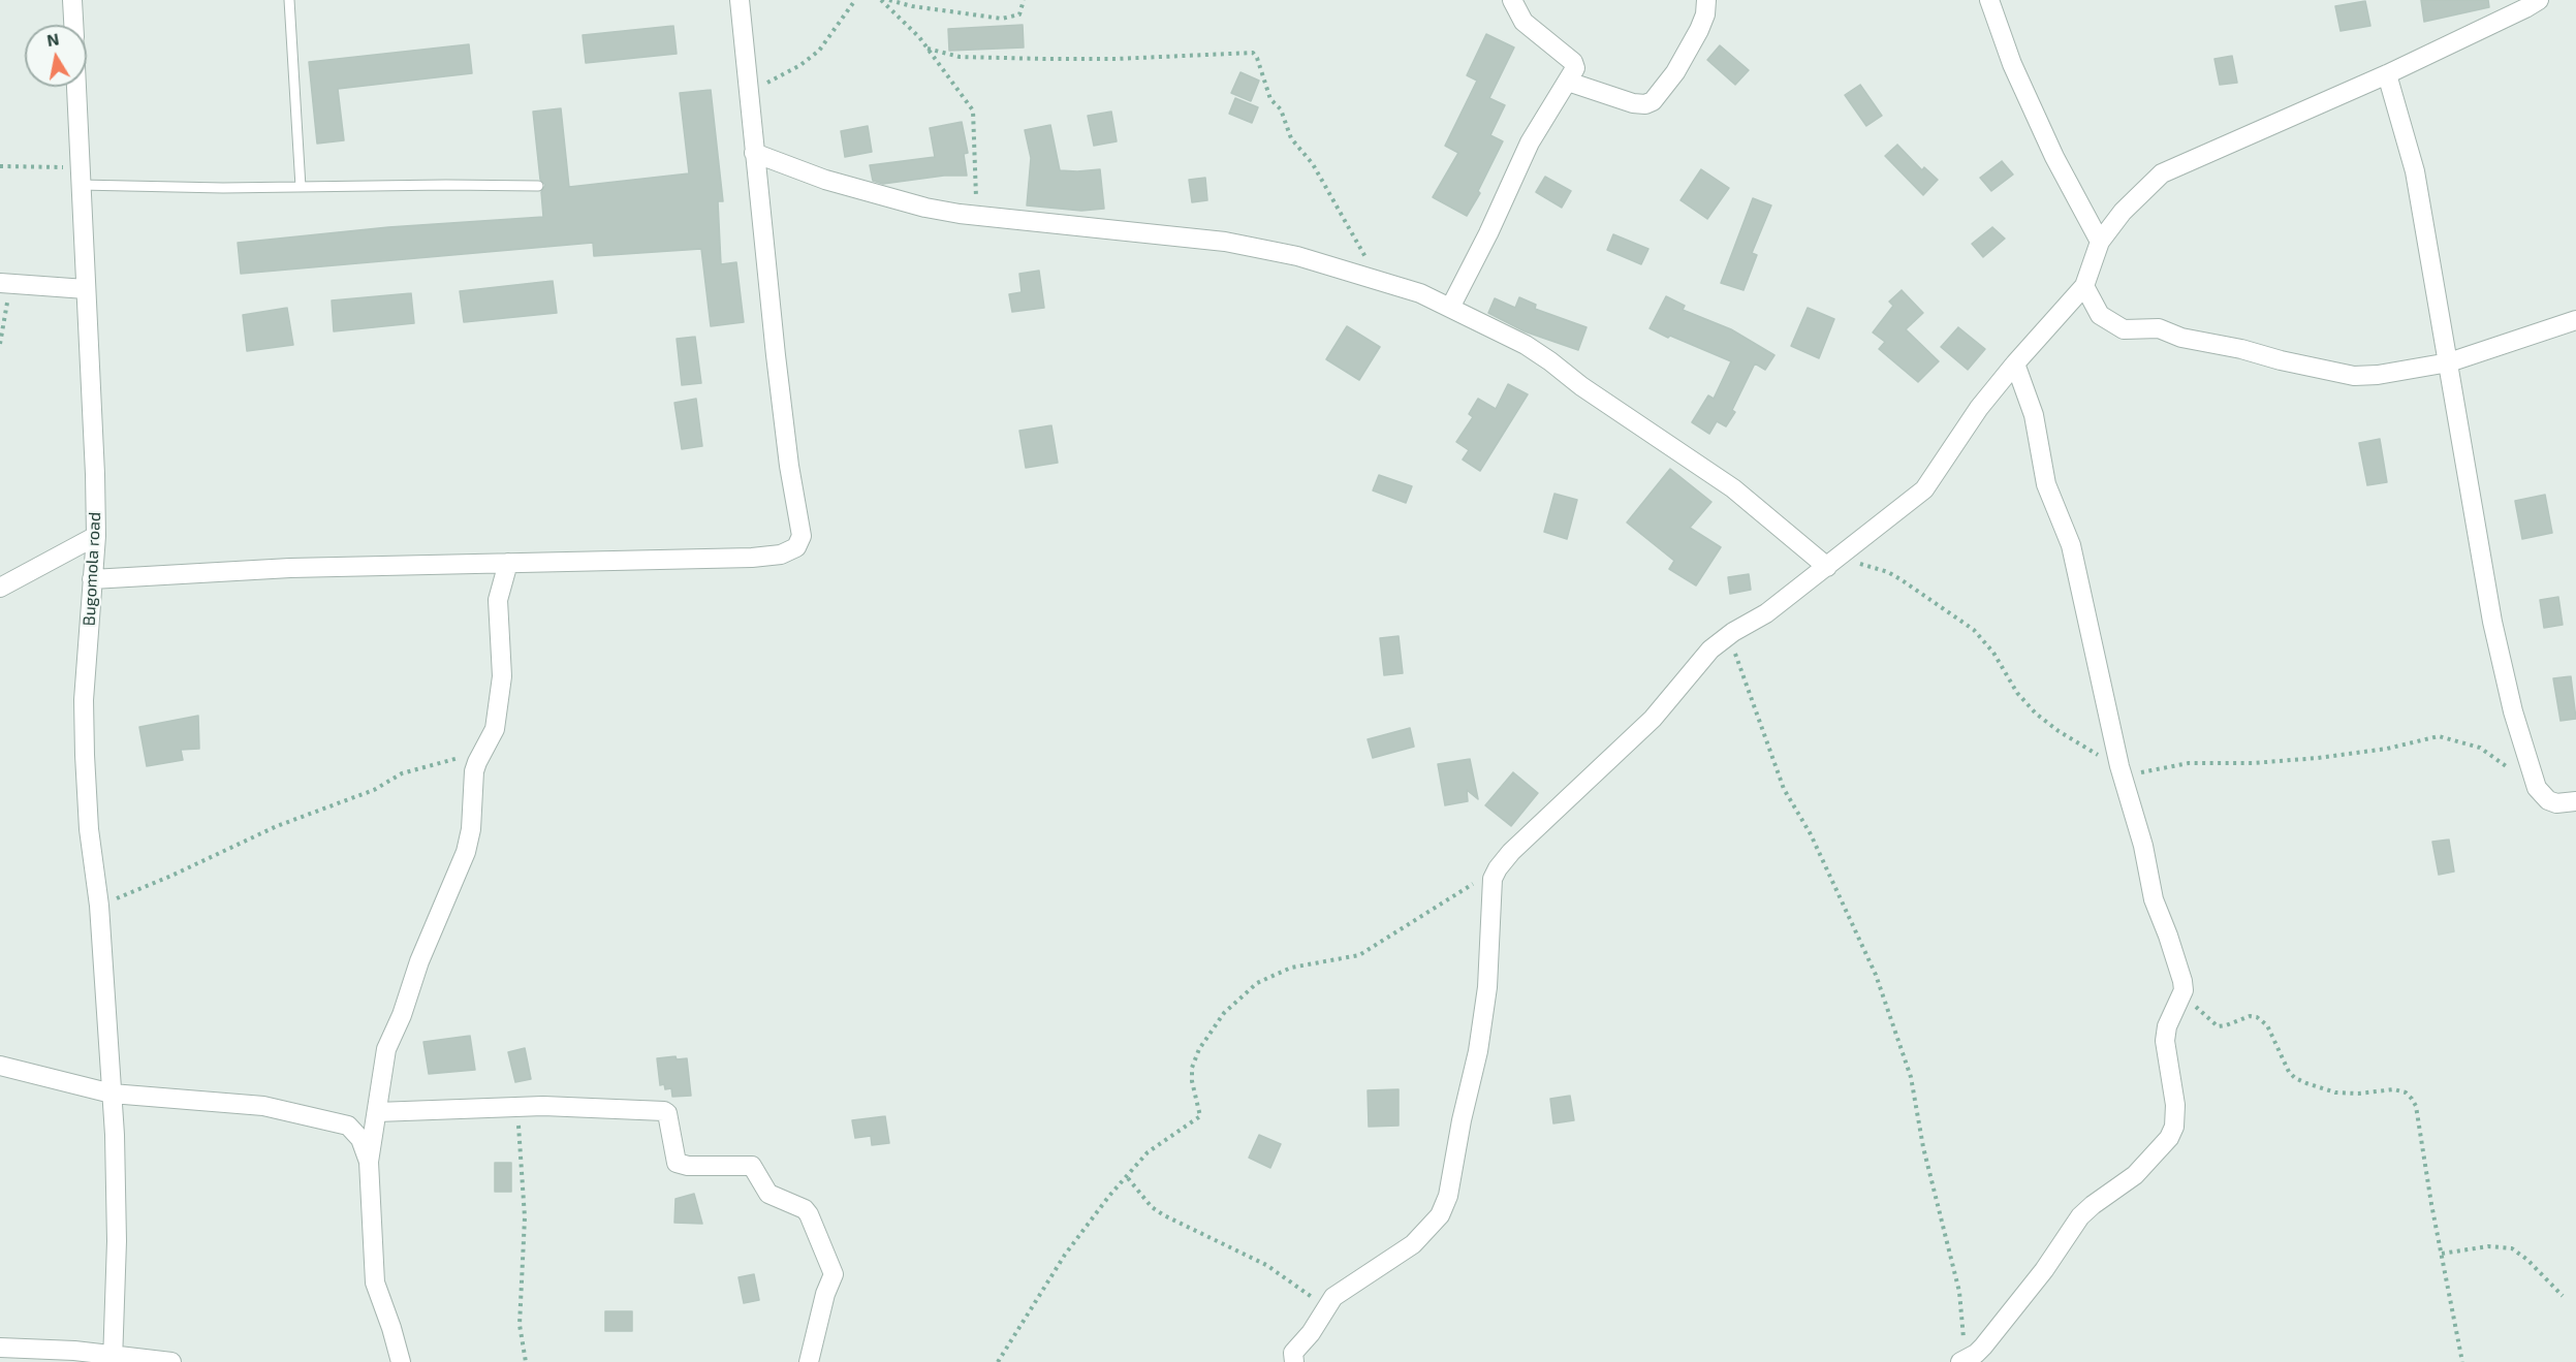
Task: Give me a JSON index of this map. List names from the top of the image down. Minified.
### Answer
{"streets":{"street":["Bugomola road"]},"north":"top"}
